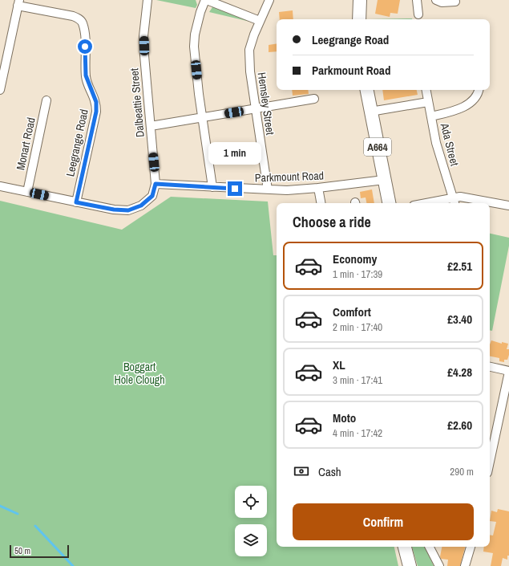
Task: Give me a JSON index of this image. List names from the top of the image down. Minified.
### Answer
{"streets":{"main road":["A664"],"street":["Dalbeattie Street","Hemsley Street","Leegrange Road","Monart Road","Ada Street","Parkmount Road"]},"crossings":[["Dalbeattie Street","Parkmount Road"],["Hemsley Street","Parkmount Road"],["A664","Parkmount Road"]],"parks":["Boggart Hole Clough"],"scale_bar":"50 m","page":{"banner":["Leegrange Road","Parkmount Road"],"bubble":"1 min","heading":"Choose a ride","list":[{"name":"Economy","note":"1 min · 17:39","value":"£2.51"},{"name":"Comfort","note":"2 min · 17:40","value":"£3.40"},{"name":"XL","note":"3 min · 17:41","value":"£4.28"},{"name":"Moto","note":"4 min · 17:42","value":"£2.60"}],"pay":["Cash","290 m"],"buttons":"Confirm","scale":"50 m"}}
